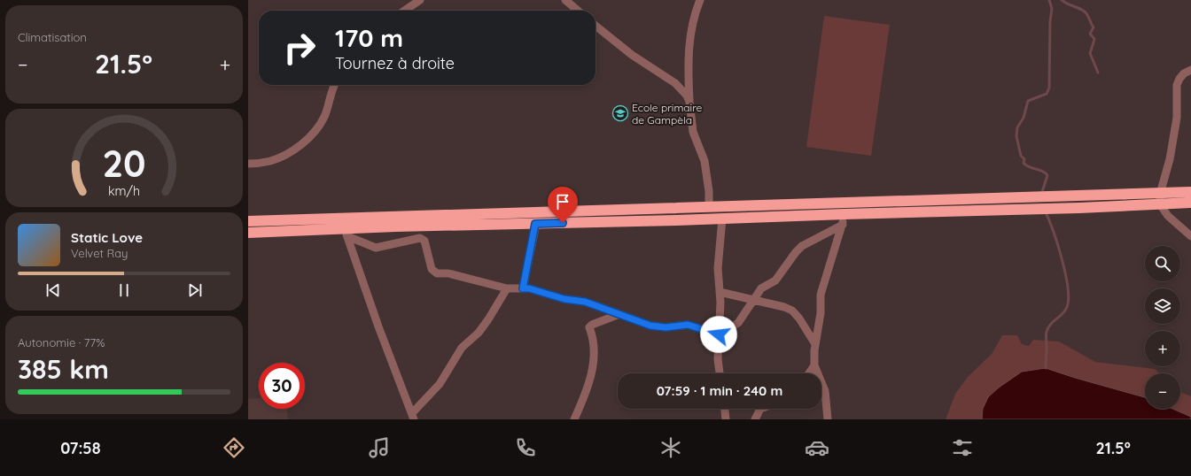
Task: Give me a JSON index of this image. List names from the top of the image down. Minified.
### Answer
{"places":{"school or university":["Ecole primaire de Gampèla"]},"page":{"tile":["Climatisation",["Autonomie · 77%","385 km"]],"turn":["170 m","Tournez à droite"],"heat":["−","21.5°","+"],"song":["Static Love","Velvet Ray"],"map_buttons":["+","−"],"limit":"30","trip":"07:59 · 1 min · 240 m","tabs":["07:58","21.5°"],"gauge":["20","km/h"]}}
